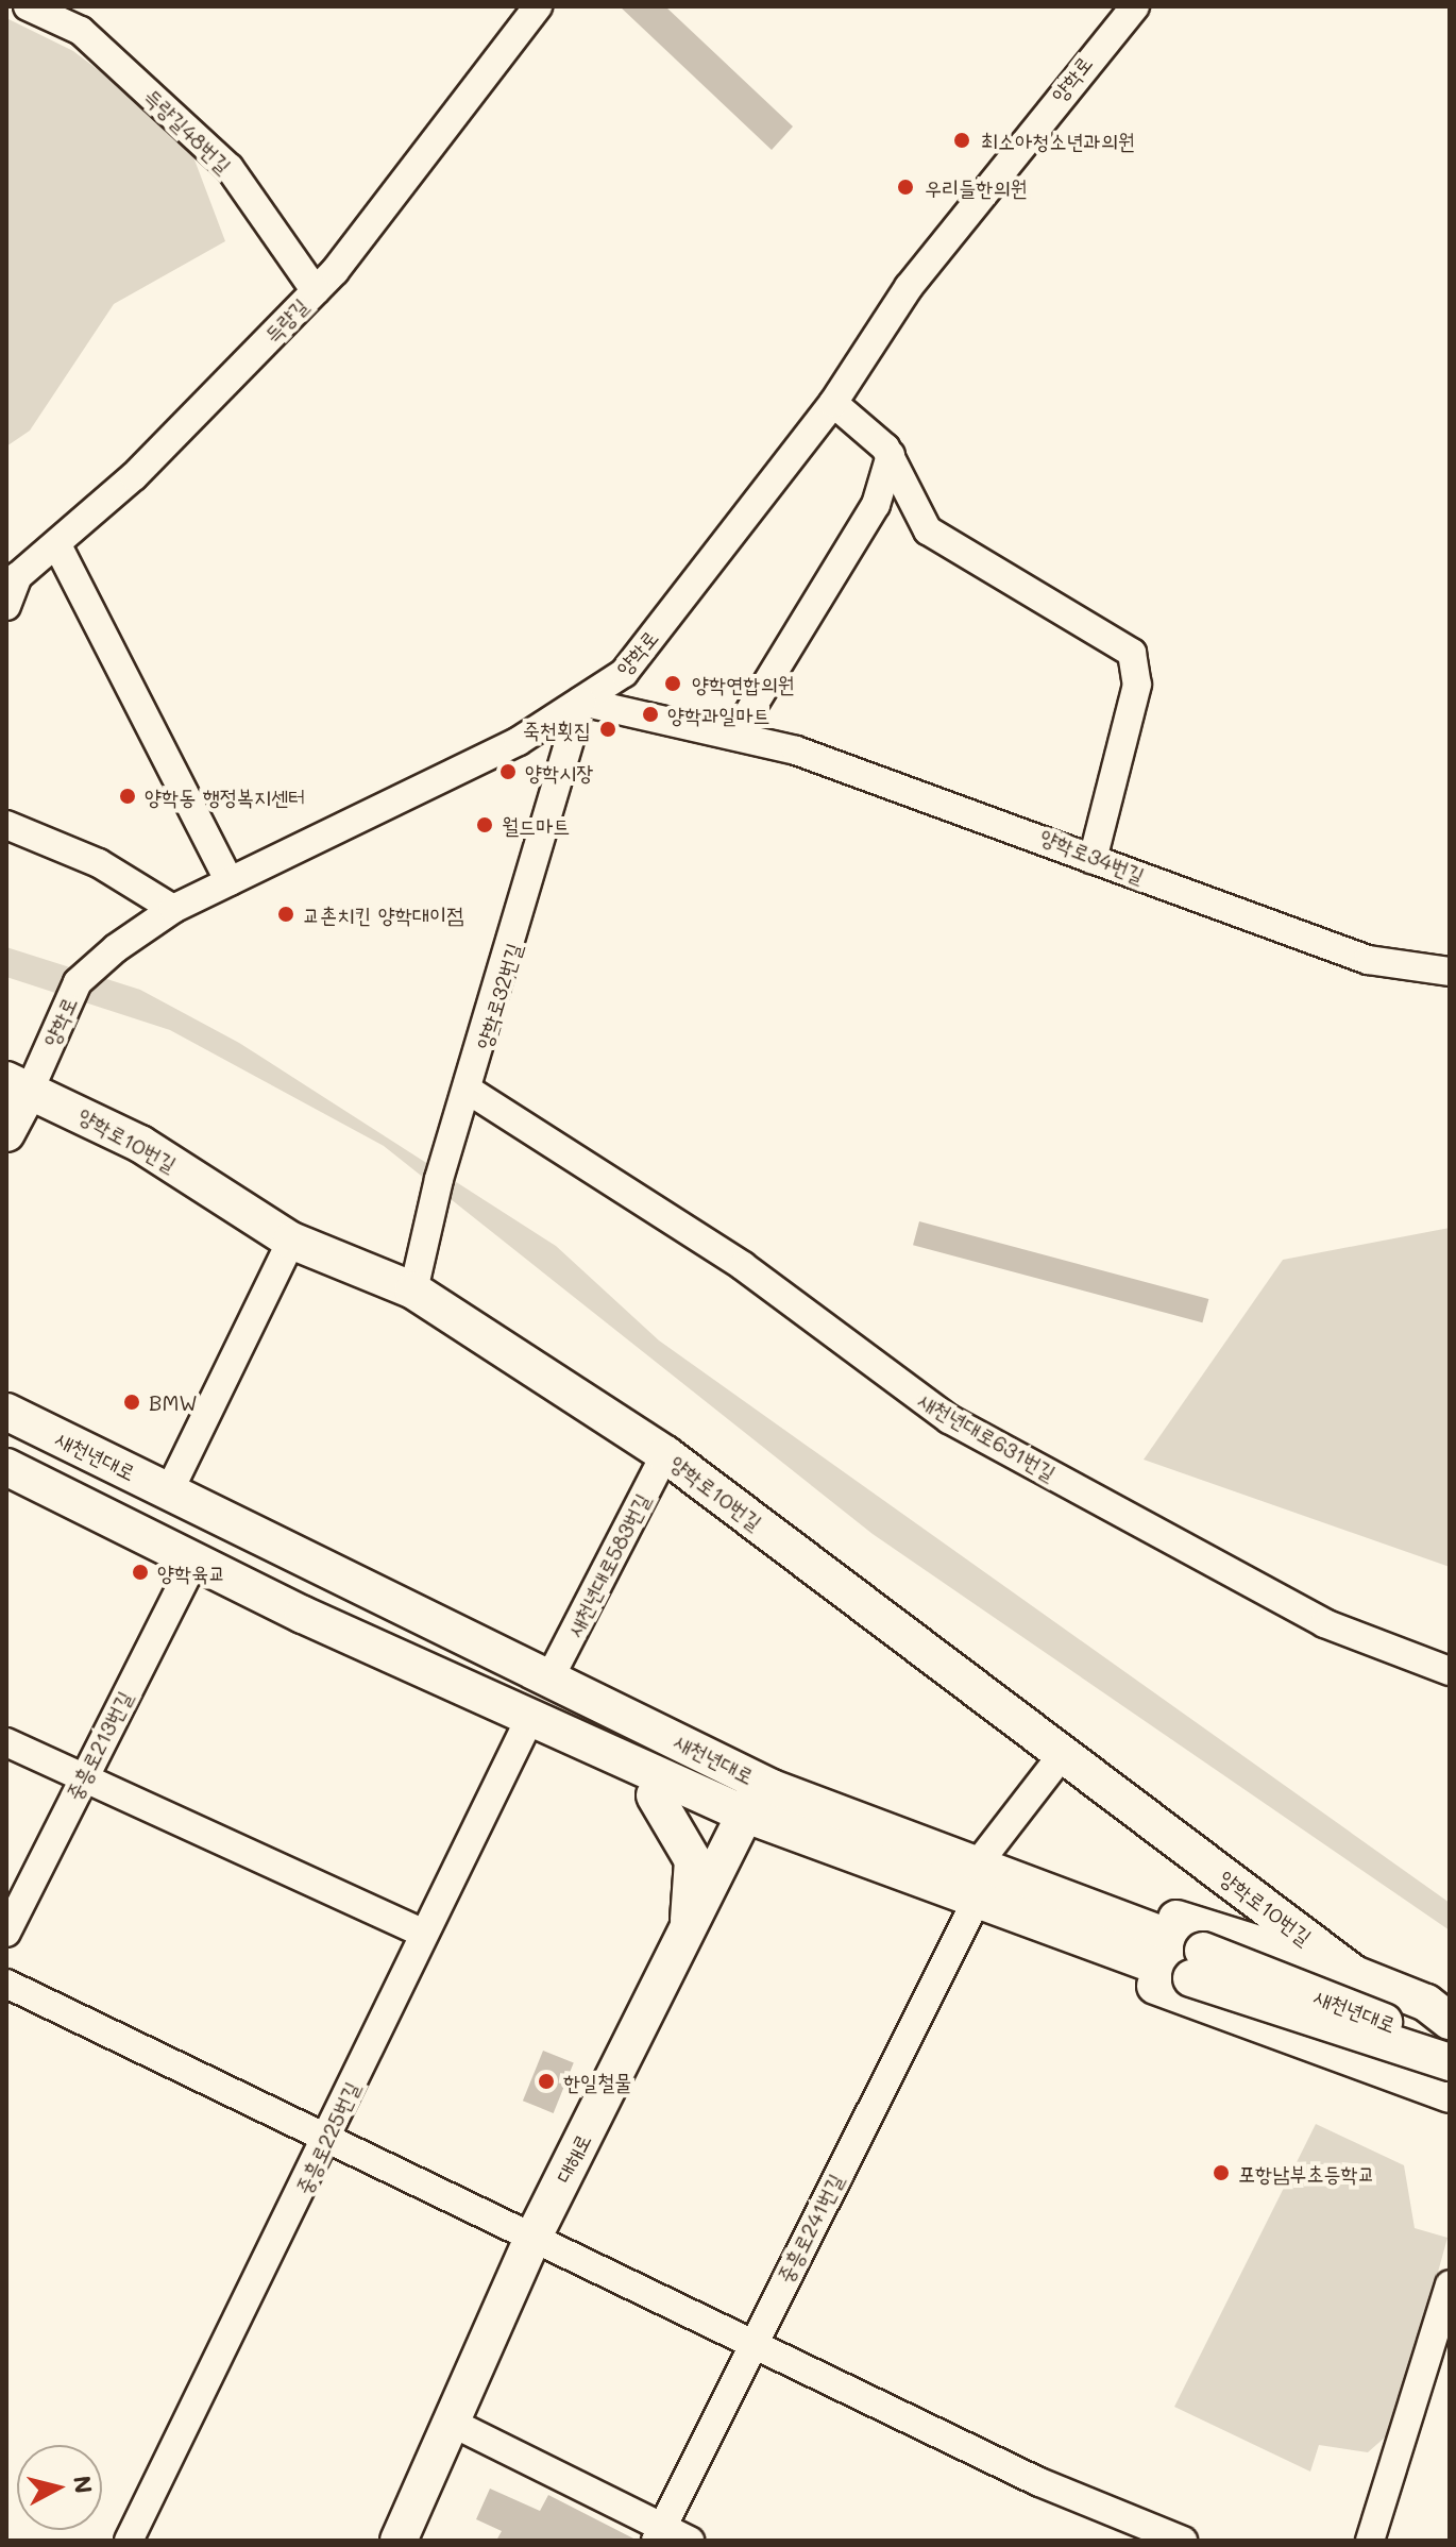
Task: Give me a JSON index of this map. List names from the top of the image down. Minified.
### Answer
{"streets":{"main road":["양학로","양학로10번길","새천년대로","대해로"],"street":["득량길48번길","득량길","양학로34번길","양학로32번길","새천년대로631번길","새천년대로583번길","중흥로213번길","중흥로225번길","중흥로241번길"]},"crossings":[["양학로","양학로34번길"],["양학로","양학로32번길"],["양학로","양학로10번길"],["득량길48번길","득량길"],["양학로34번길","양학로32번길"],["양학로32번길","양학로10번길"],["양학로32번길","새천년대로631번길"],["양학로10번길","새천년대로583번길"],["새천년대로","새천년대로583번길"],["새천년대로","중흥로213번길"],["새천년대로","대해로"]],"places":["최소아청소년과의원","우리들한의원","양학연합의원","양학과일마트","죽천횟집","양학시장","양학동 행정복지센터","월드마트","교촌치킨 양학대이점","BMW","양학육교","한일철물","포항남부초등학교"],"north":"right"}
